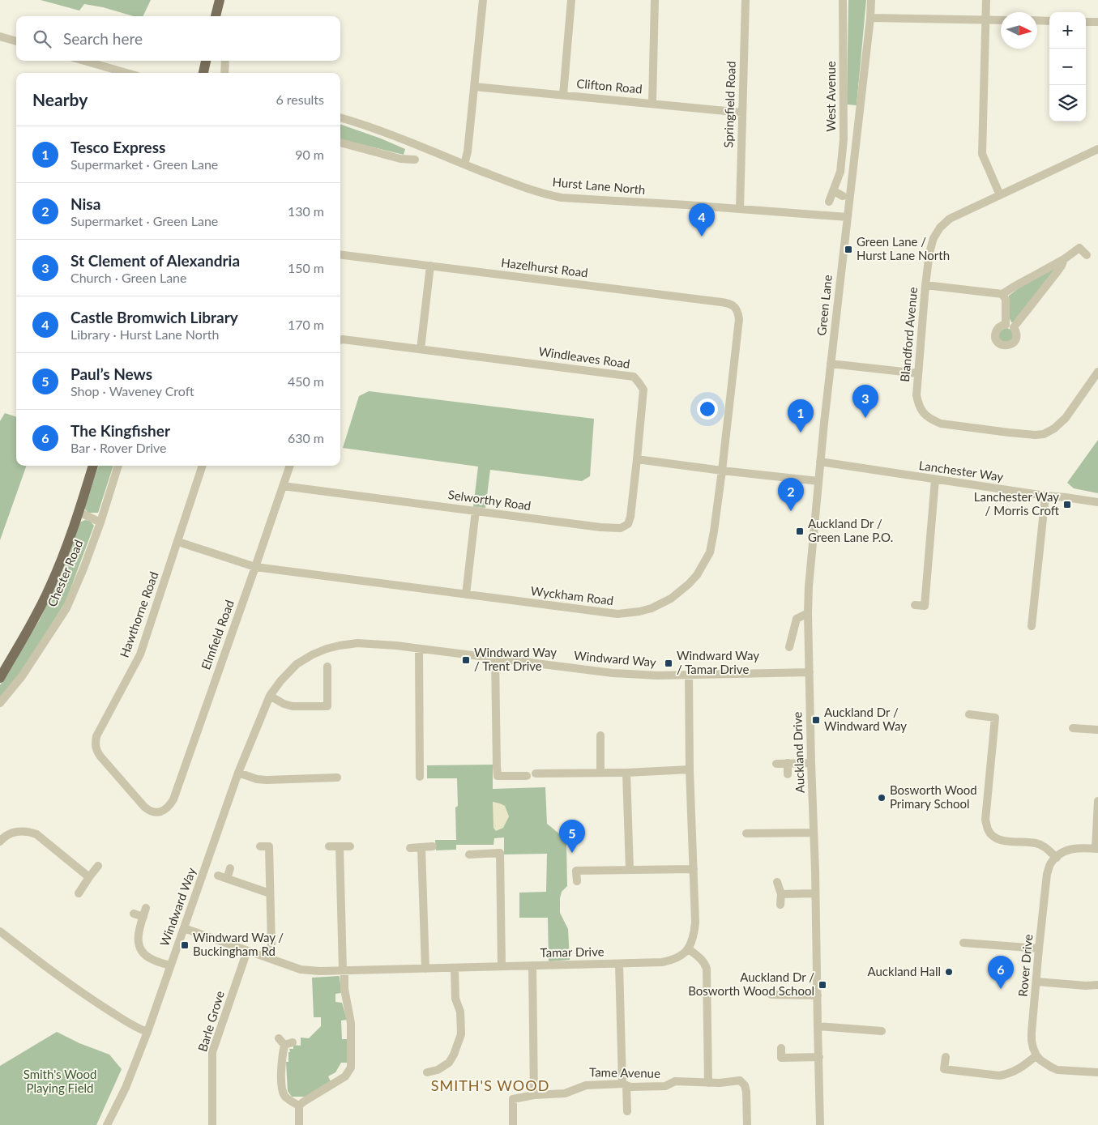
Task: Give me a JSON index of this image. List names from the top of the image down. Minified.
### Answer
{"streets":{"main road":["Chester Road"],"street":["Clifton Road","West Avenue","Springfield Road","Hurst Lane North","Hazelhurst Road","Green Lane","Blandford Avenue","Windleaves Road","Lanchester Way","Selworthy Road","Wyckham Road","Hawthorne Road","Elmfield Road","Windward Way","Auckland Drive","Tamar Drive","Rover Drive","Barle Grove","Tame Avenue"]},"crossings":[["Clifton Road","Springfield Road"],["Springfield Road","Hurst Lane North"],["Hurst Lane North","Green Lane"],["Hazelhurst Road","Wyckham Road"],["Green Lane","Lanchester Way"],["Green Lane","Windward Way"],["Green Lane","Auckland Drive"],["Windleaves Road","Selworthy Road"],["Selworthy Road","Elmfield Road"],["Wyckham Road","Hawthorne Road"],["Wyckham Road","Elmfield Road"],["Hawthorne Road","Elmfield Road"],["Windward Way","Auckland Drive"],["Windward Way","Tamar Drive"],["Tamar Drive","Barle Grove"]],"districts":["SMITH'S WOOD"],"parks":["Smith's Wood Playing Field"],"places":{"transit":["Green Lane / Hurst Lane North","Lanchester Way / Morris Croft","Auckland Dr / Green Lane P.O.","Windward Way / Trent Drive","Windward Way / Tamar Drive","Auckland Dr / Windward Way","Windward Way / Buckingham Rd","Auckland Dr / Bosworth Wood School"],"other":["Bosworth Wood Primary School","Auckland Hall"]},"north":"right","page":{"map_buttons":["+","−"],"search":"Search here","heading":["Nearby","6 results"],"list":[{"mark":"1","name":"Tesco Express","note":"Supermarket · Green Lane","value":"90 m"},{"mark":"2","name":"Nisa","note":"Supermarket · Green Lane","value":"130 m"},{"mark":"3","name":"St Clement of Alexandria","note":"Church · Green Lane","value":"150 m"},{"mark":"4","name":"Castle Bromwich Library","note":"Library · Hurst Lane North","value":"170 m"},{"mark":"5","name":"Paul’s News","note":"Shop · Waveney Croft","value":"450 m"},{"mark":"6","name":"The Kingfisher","note":"Bar · Rover Drive","value":"630 m"}],"pins":["4","3","1","2","5","6"]}}
